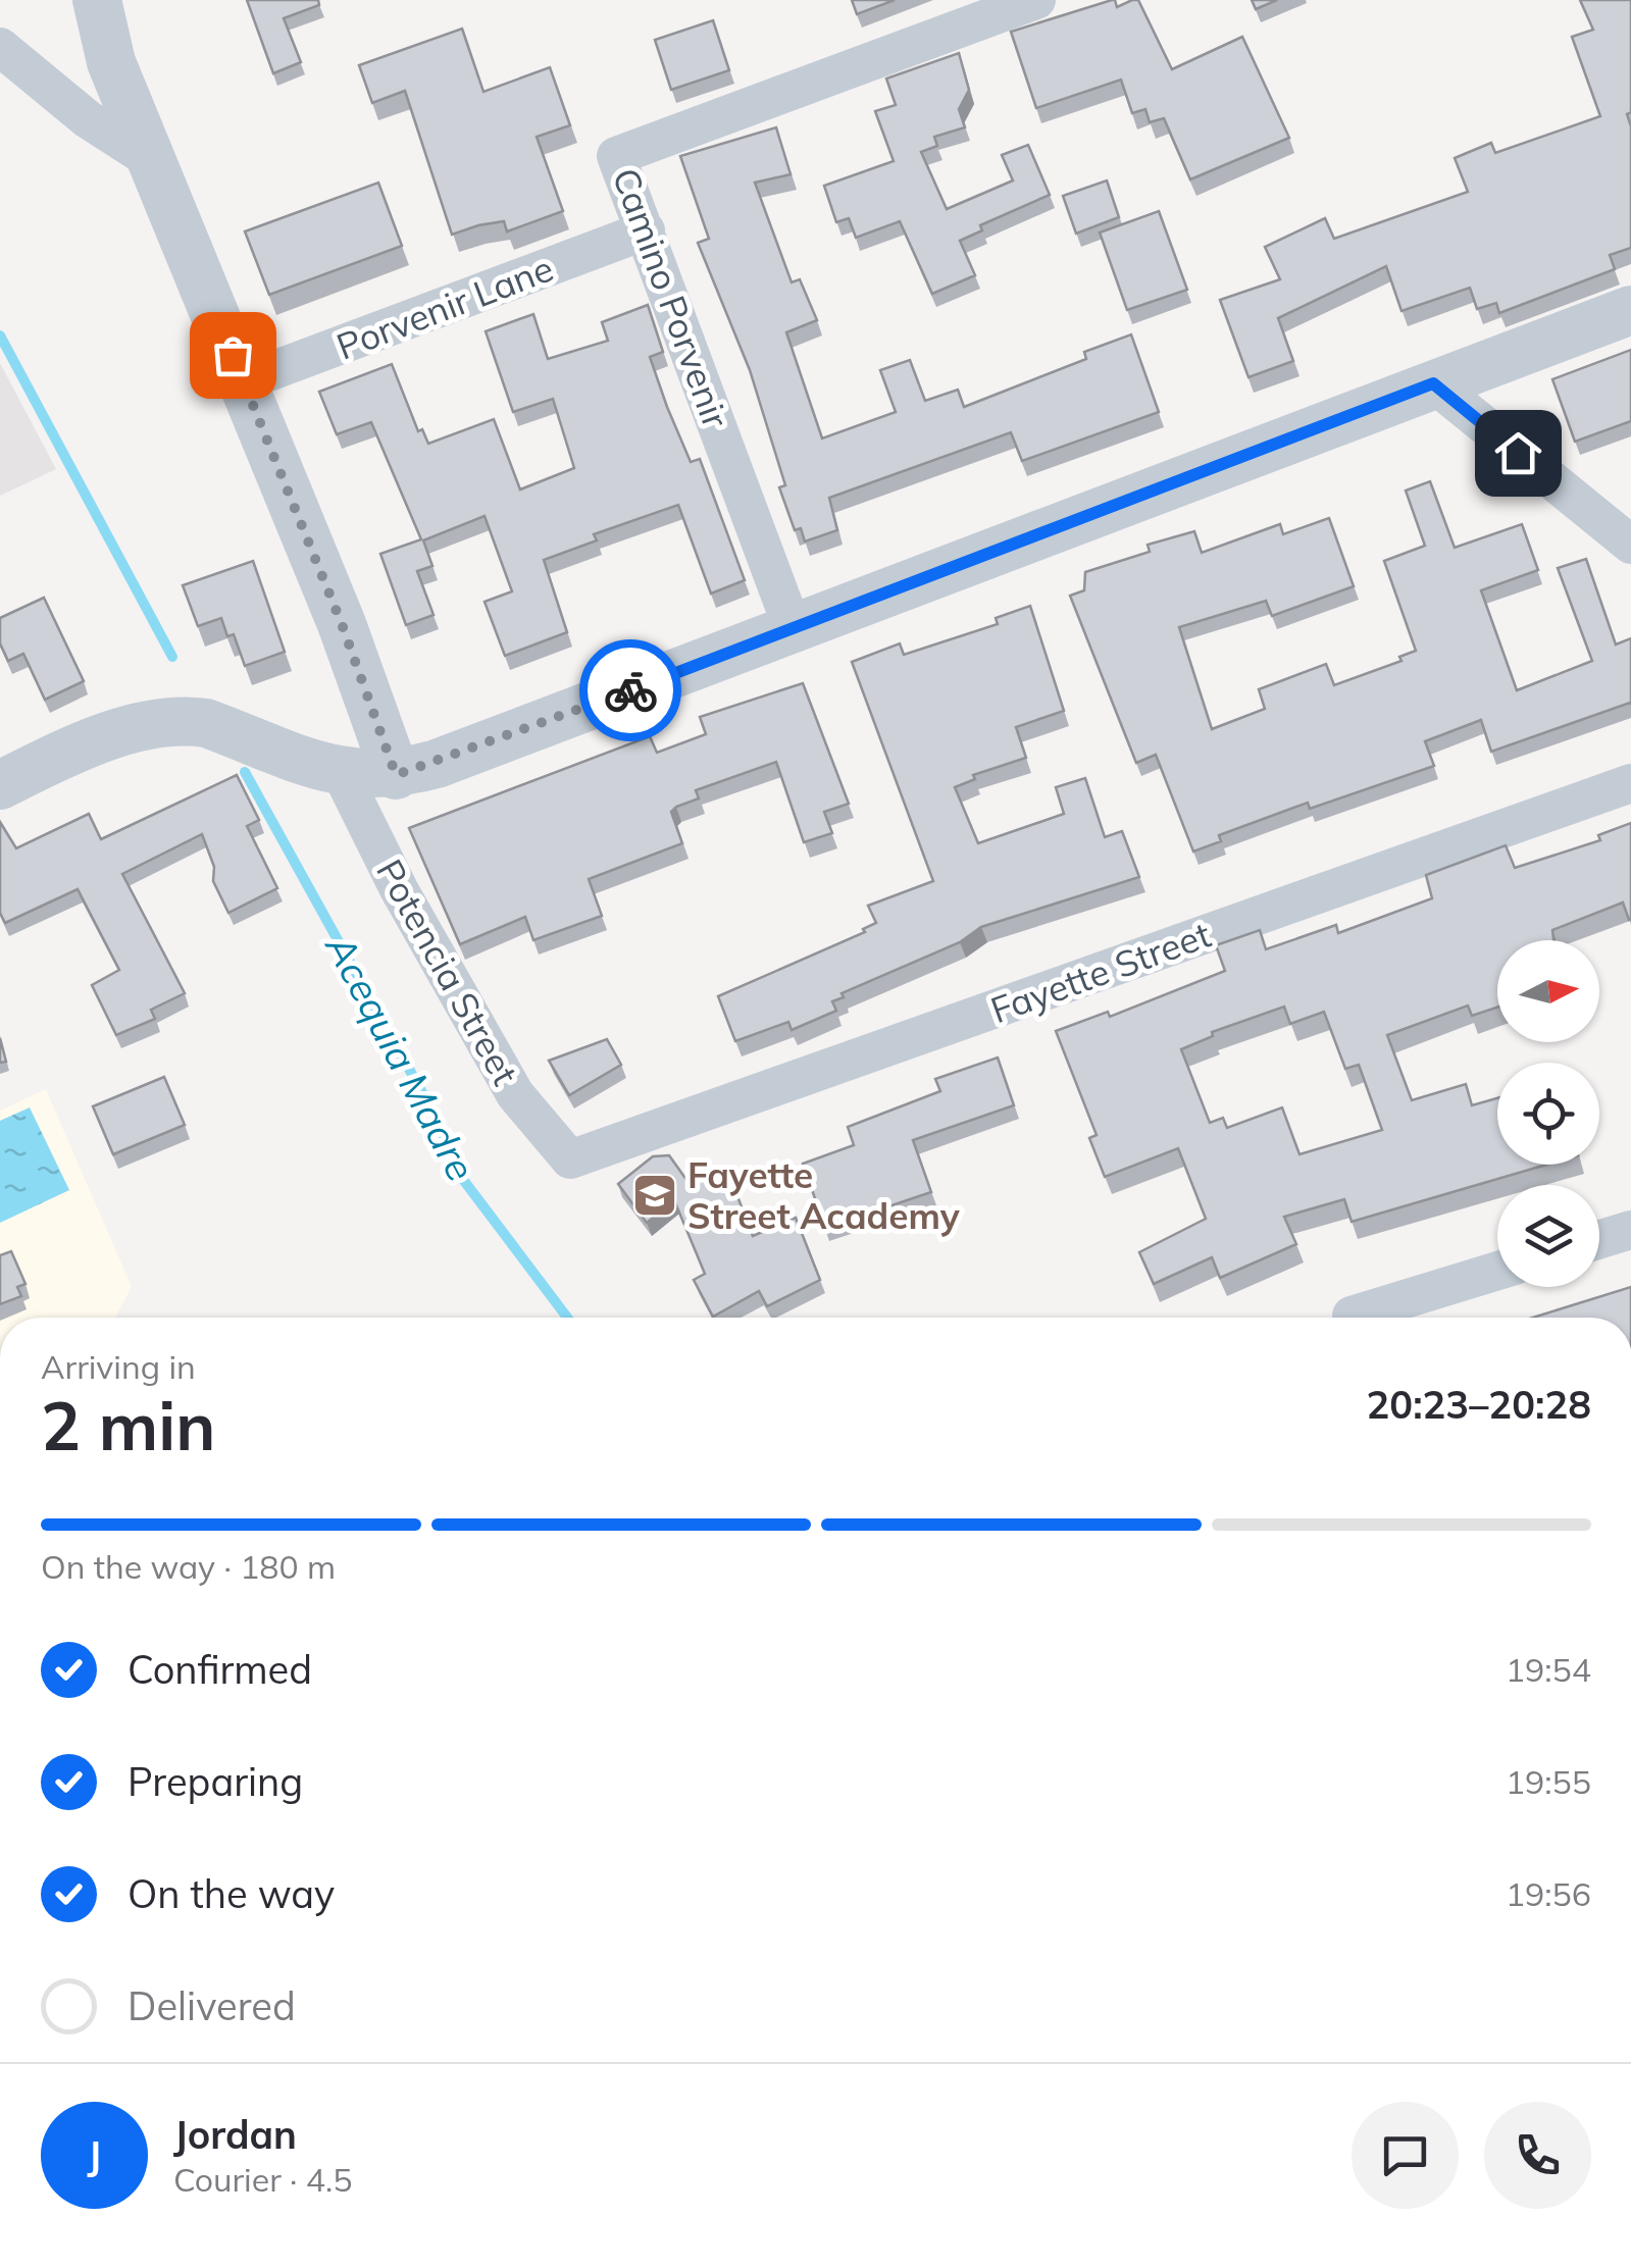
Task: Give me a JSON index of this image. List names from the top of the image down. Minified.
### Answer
{"streets":{"street":["Camino Porvenir","Porvenir Lane","Potencia Street","Fayette Street"]},"crossings":[["Camino Porvenir","Porvenir Lane"],["Potencia Street","Fayette Street"]],"water":["Acequia Madre"],"places":{"school or university":["Fayette Street Academy"]},"north":"right","page":{"heading":["2 min","Arriving in","20:23–20:28"],"panel":["Jordan","Courier · 4.5"],"bar":"On the way · 180 m","list":[["Confirmed","19:54"],["Preparing","19:55"],["On the way","19:56"],"Delivered"],"round":"J"}}
